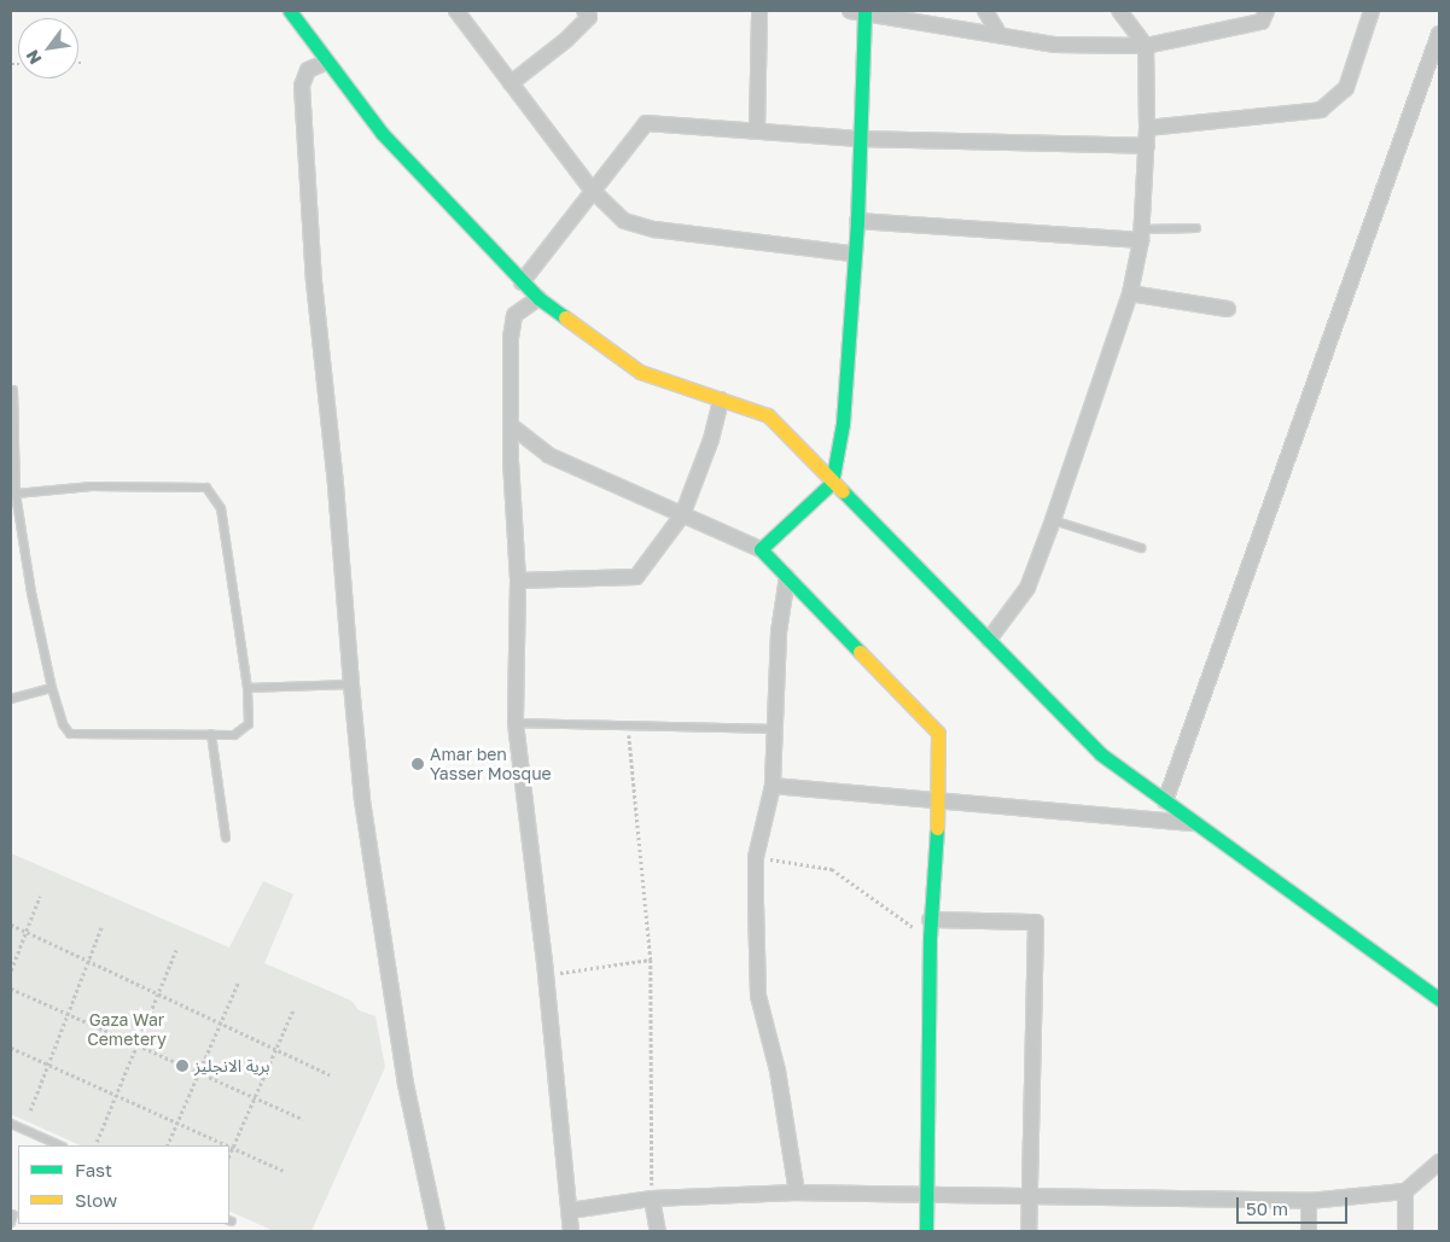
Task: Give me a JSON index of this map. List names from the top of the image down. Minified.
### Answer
{"parks":["Gaza War Cemetery"],"places":["Amar ben Yasser Mosque","برية الانجليز"],"legend":["Fast","Slow"],"scale_bar":"50 m","north":"bottom left"}
